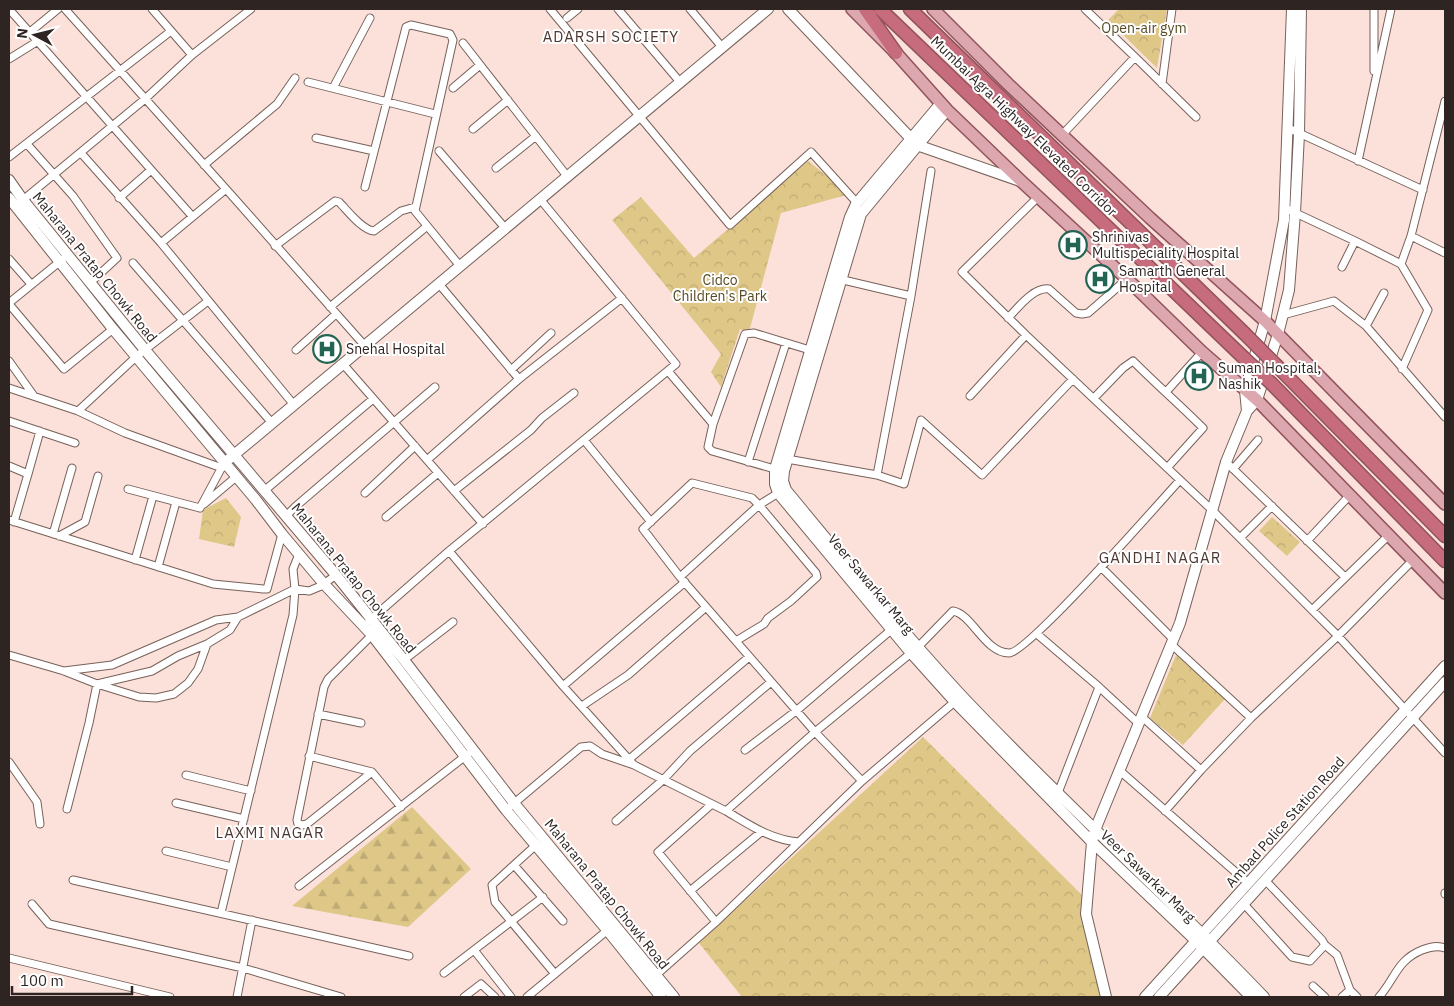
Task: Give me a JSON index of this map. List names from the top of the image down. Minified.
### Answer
{"streets":{"highway":["Mumbai Agra Highway Elevated Corridor"],"street":["Maharana Pratap Chowk Road","Veer Sawarkar Marg","Ambad Police Station Road"]},"crossings":[["Veer Sawarkar Marg","Ambad Police Station Road"]],"districts":["ADARSH SOCIETY","GANDHI NAGAR","LAXMI NAGAR"],"parks":["Open-air gym","Cidco Children's Park"],"places":{"hospital":["Shrinivas Multispeciality Hospital","Samarth General Hospital","Snehal Hospital","Suman Hospital, Nashik"]},"scale_bar":"100 m","north":"left"}
